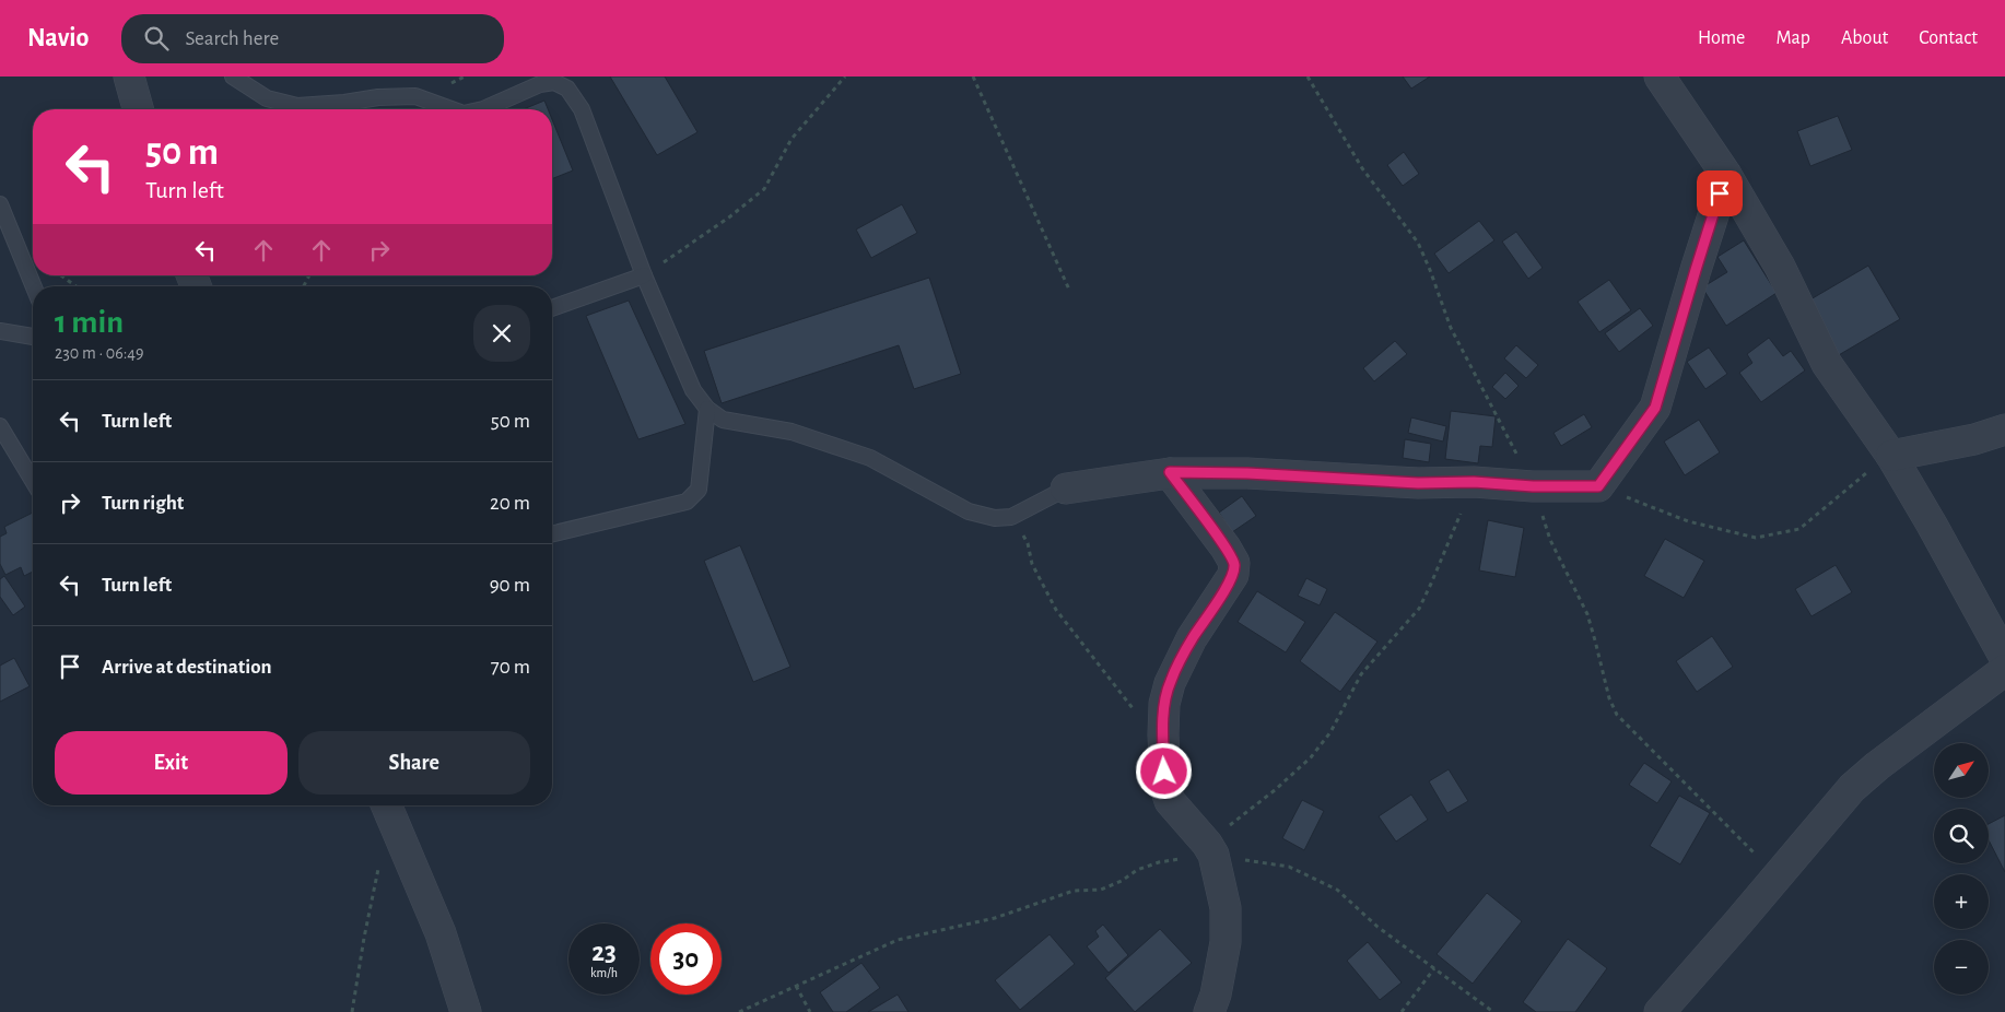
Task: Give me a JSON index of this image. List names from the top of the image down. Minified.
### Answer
{"north":"top right","page":{"header":"Navio","search":"Search here","nav":["Home","Map","About","Contact"],"turn":["50 m","Turn left"],"heading":["1 min","230 m · 06:49"],"list":[{"name":"Turn left","value":"50 m"},{"name":"Turn right","value":"20 m"},{"name":"Turn left","value":"90 m"},{"name":"Arrive at destination","value":"70 m"}],"buttons":["Exit","Share"],"map_buttons":["+","−"],"speed":"23 km/h","limit":"30"}}
